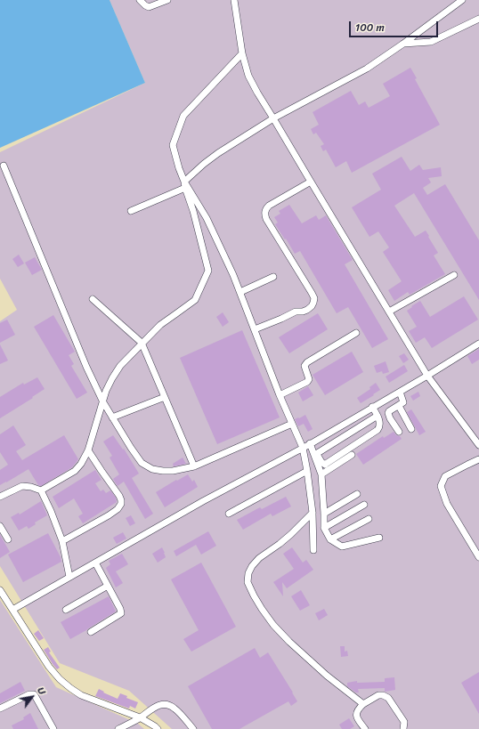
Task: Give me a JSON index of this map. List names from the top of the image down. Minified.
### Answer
{"scale_bar":"100 m","north":"top right"}
